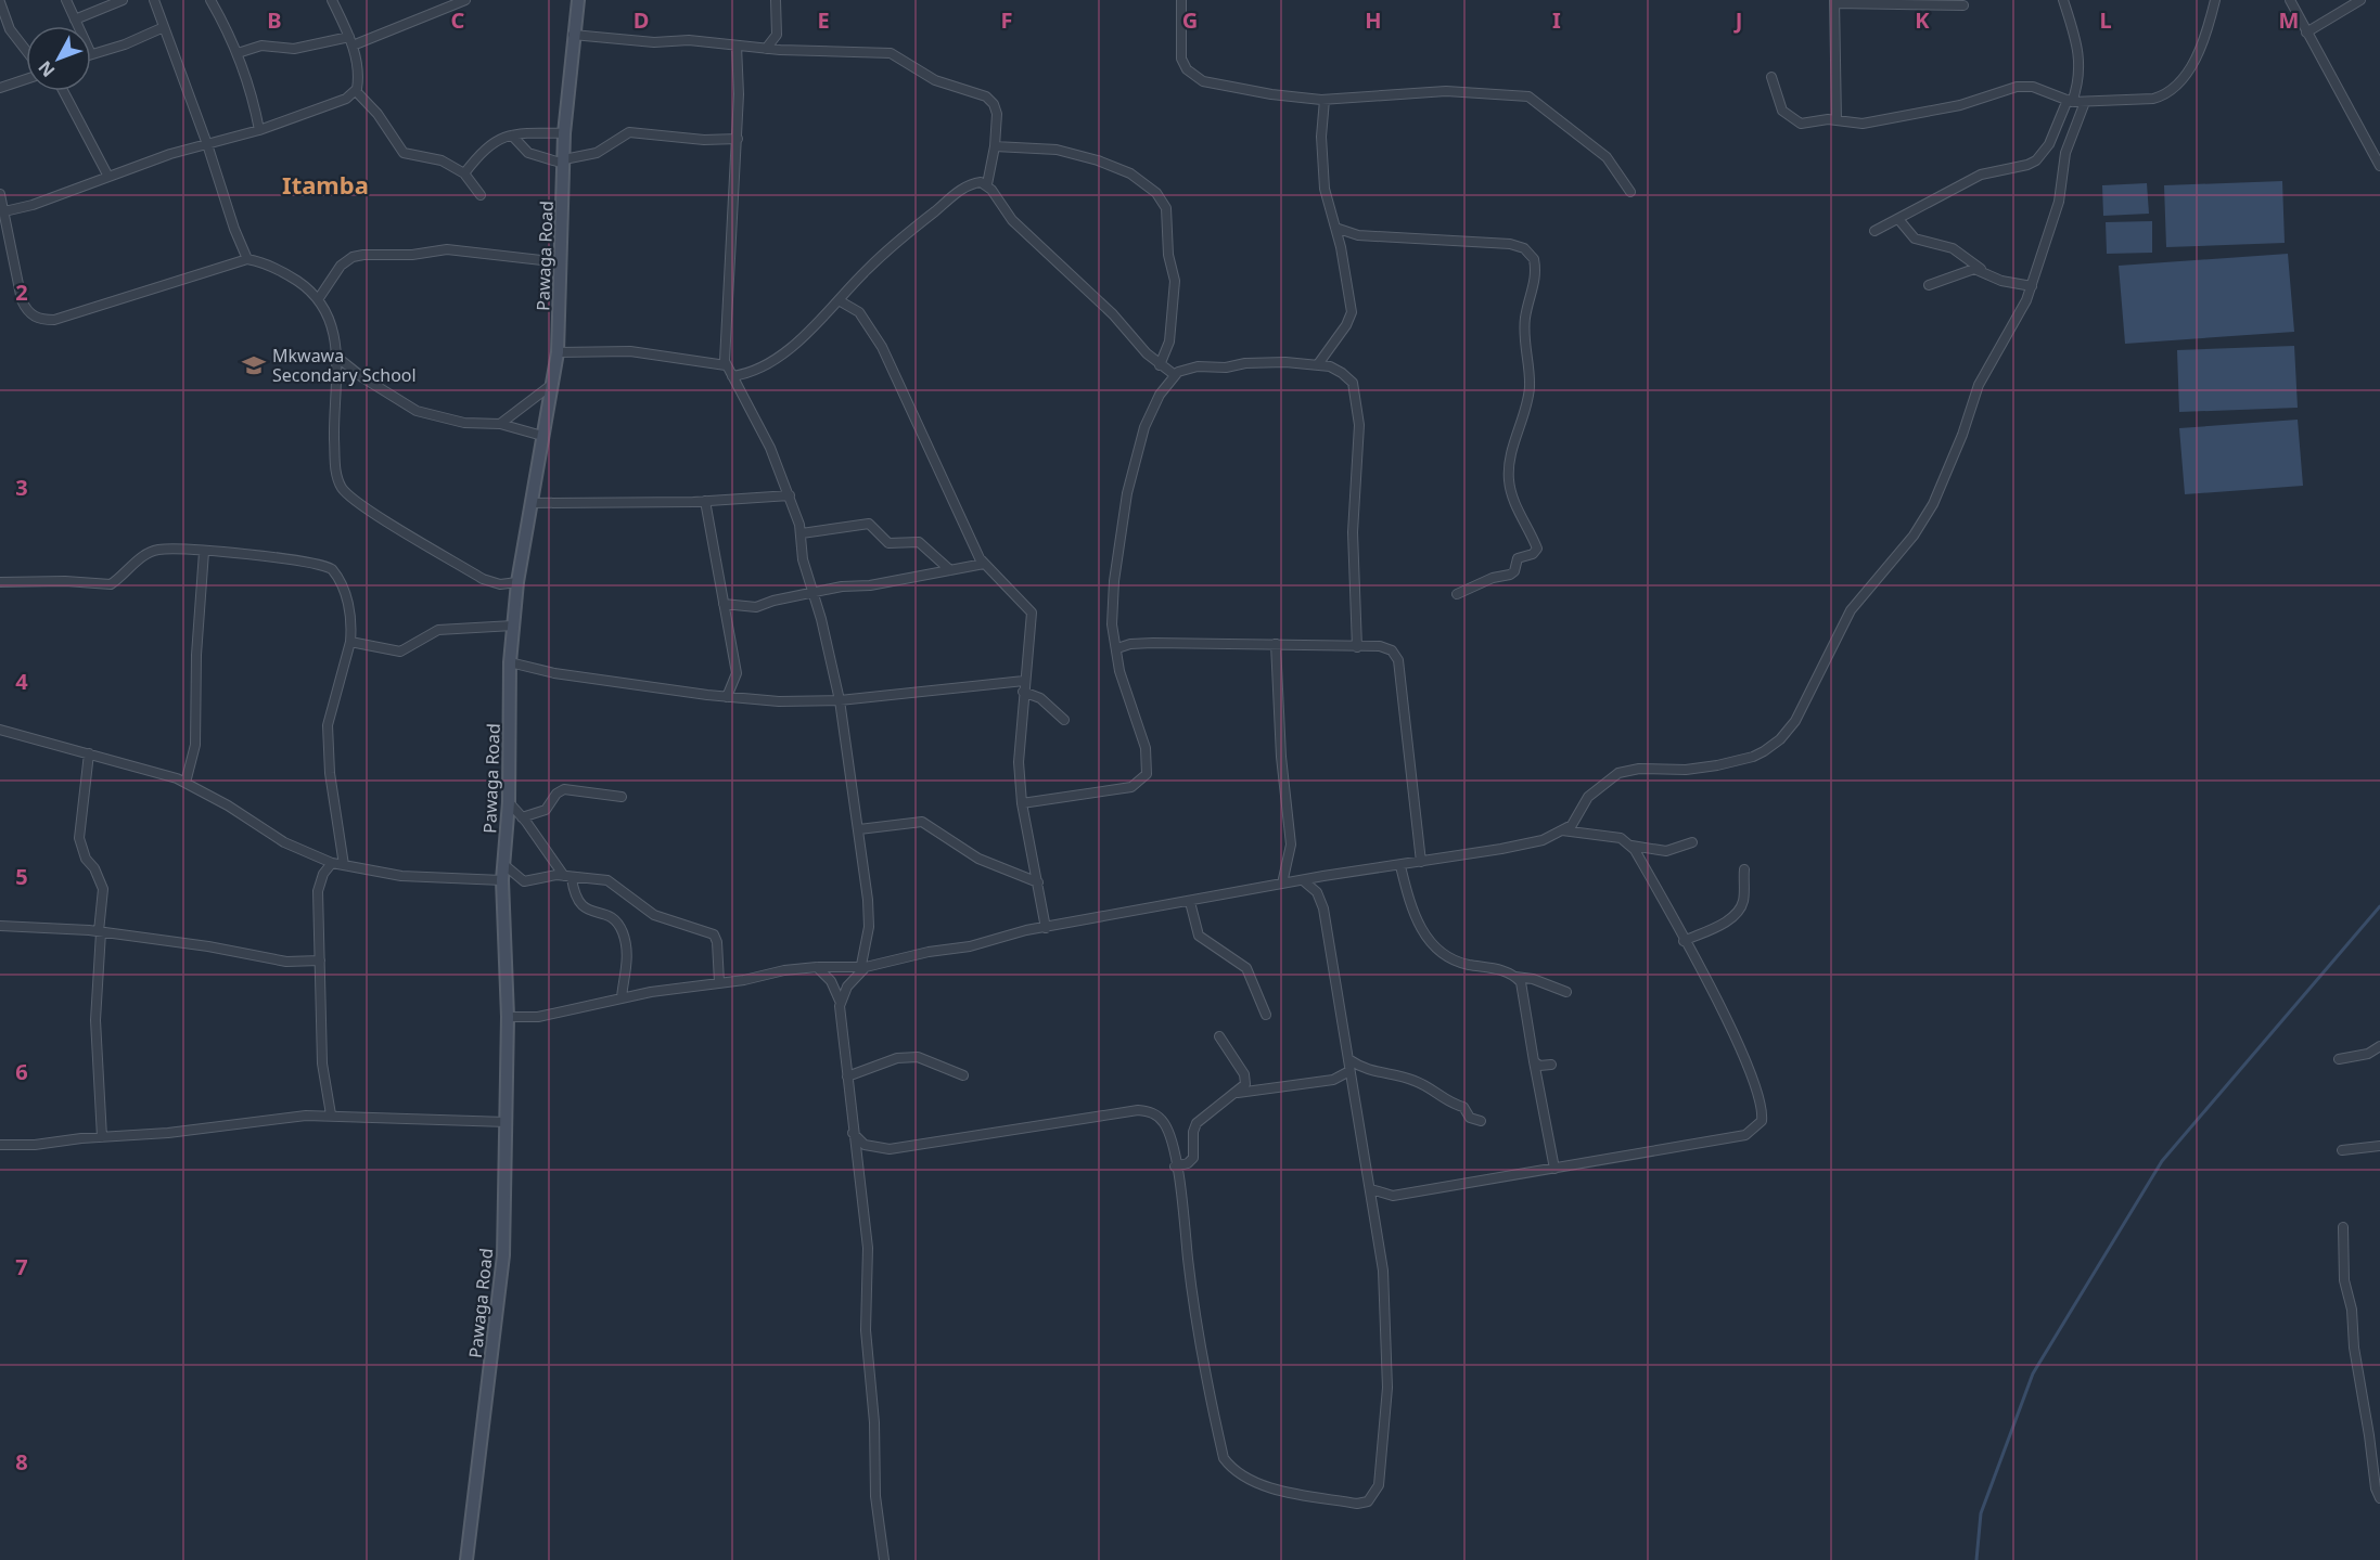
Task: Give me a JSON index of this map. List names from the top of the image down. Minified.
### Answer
{"streets":{"main road":["Pawaga Road"]},"districts":["Itamba"],"places":{"school or university":["Mkwawa Secondary School"]},"north":"bottom left","grid":{"columns":["B","C","D","E","F","G","H","I","J","K","L","M"],"rows":["2","3","4","5","6","7","8"]}}
